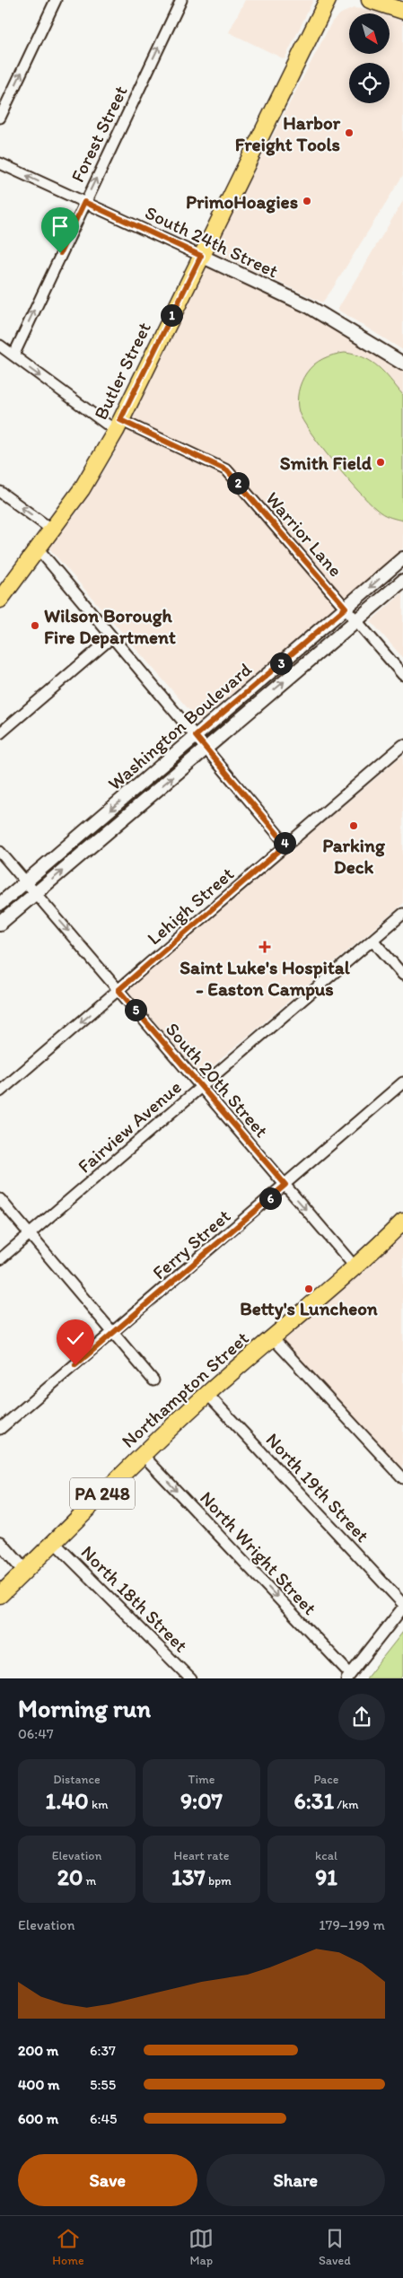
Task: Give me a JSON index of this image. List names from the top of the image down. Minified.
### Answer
{"streets":{"main road":["Butler Street","Northampton Street","PA 248"],"street":["Forest Street","South 24th Street","Warrior Lane","Washington Boulevard","Lehigh Street","South 20th Street","Fairview Avenue","Ferry Street","North 19th Street","North Wright Street","North 18th Street"]},"crossings":[["Forest Street","South 24th Street"],["Forest Street","Warrior Lane"],["South 24th Street","Butler Street"],["Butler Street","Warrior Lane"],["Warrior Lane","Washington Boulevard"],["Washington Boulevard","South 20th Street"],["Lehigh Street","South 20th Street"],["South 20th Street","Fairview Avenue"],["South 20th Street","Ferry Street"],["South 20th Street","Northampton Street"],["Northampton Street","North 19th Street"],["Northampton Street","North Wright Street"],["Northampton Street","North 18th Street"]],"one_way":["Forest Street","South 20th Street","North Wright Street"],"places":{"other":["Harbor Freight Tools","PrimoHoagies","Smith Field","Wilson Borough Fire Department","Parking Deck","Betty's Luncheon"],"health":["Saint Luke's Hospital - Easton Campus"]},"north":"bottom right","page":{"pins":["1","2","3","4","5","6"],"heading":["Morning run","06:47"],"stats":[["Distance","1.40 km"],["Time","9:07"],["Pace","6:31 /km"],["Elevation","20 m"],["Heart rate","137 bpm"],["kcal","91"]],"chart":["Elevation","179–199 m"],"list":[{"name":"200 m","note":"6:37"},{"name":"400 m","note":"5:55"},{"name":"600 m","note":"6:45"}],"buttons":["Save","Share"],"tabs":["Home","Map","Saved"]}}
